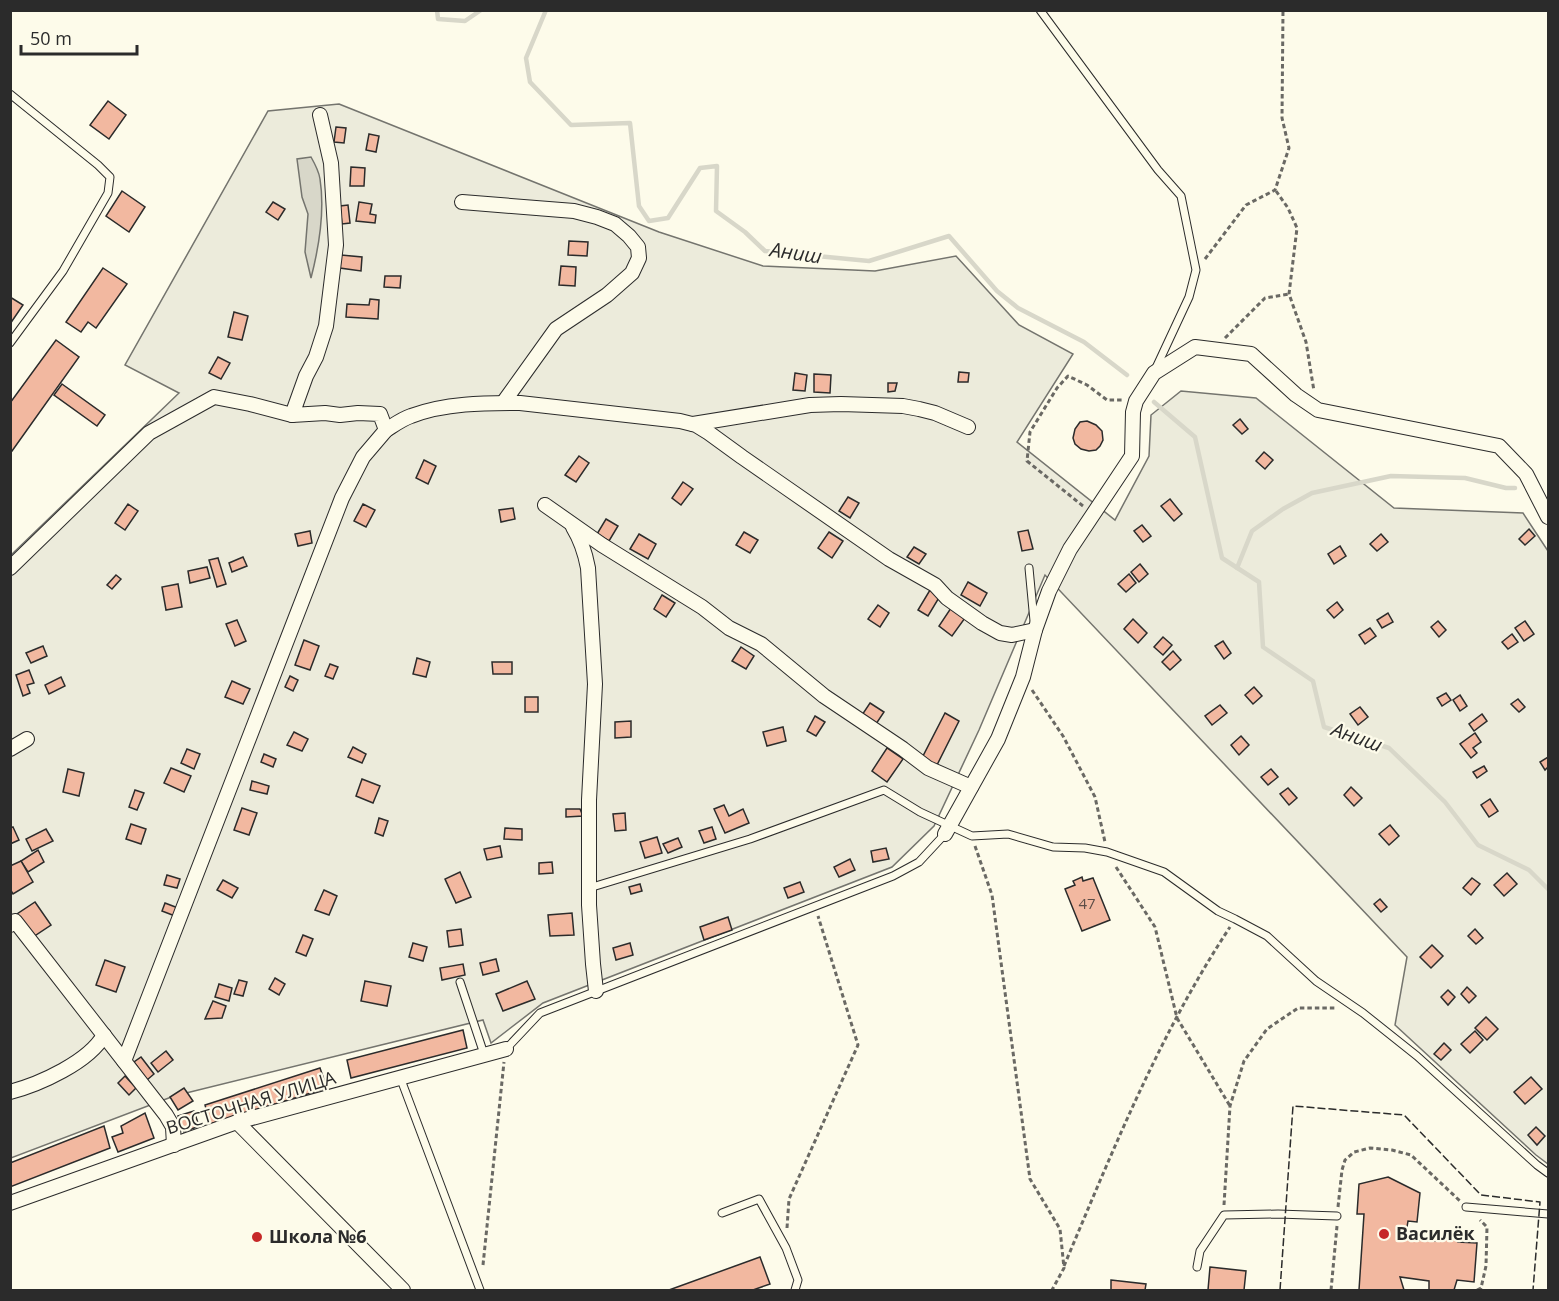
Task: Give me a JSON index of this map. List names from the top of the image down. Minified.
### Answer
{"streets":{"street":["ВОСТОЧНАЯ УЛИЦА"]},"water":["Аниш"],"places":["Василёк","Школа №6"],"house_numbers":["47"],"scale_bar":"50 m"}
